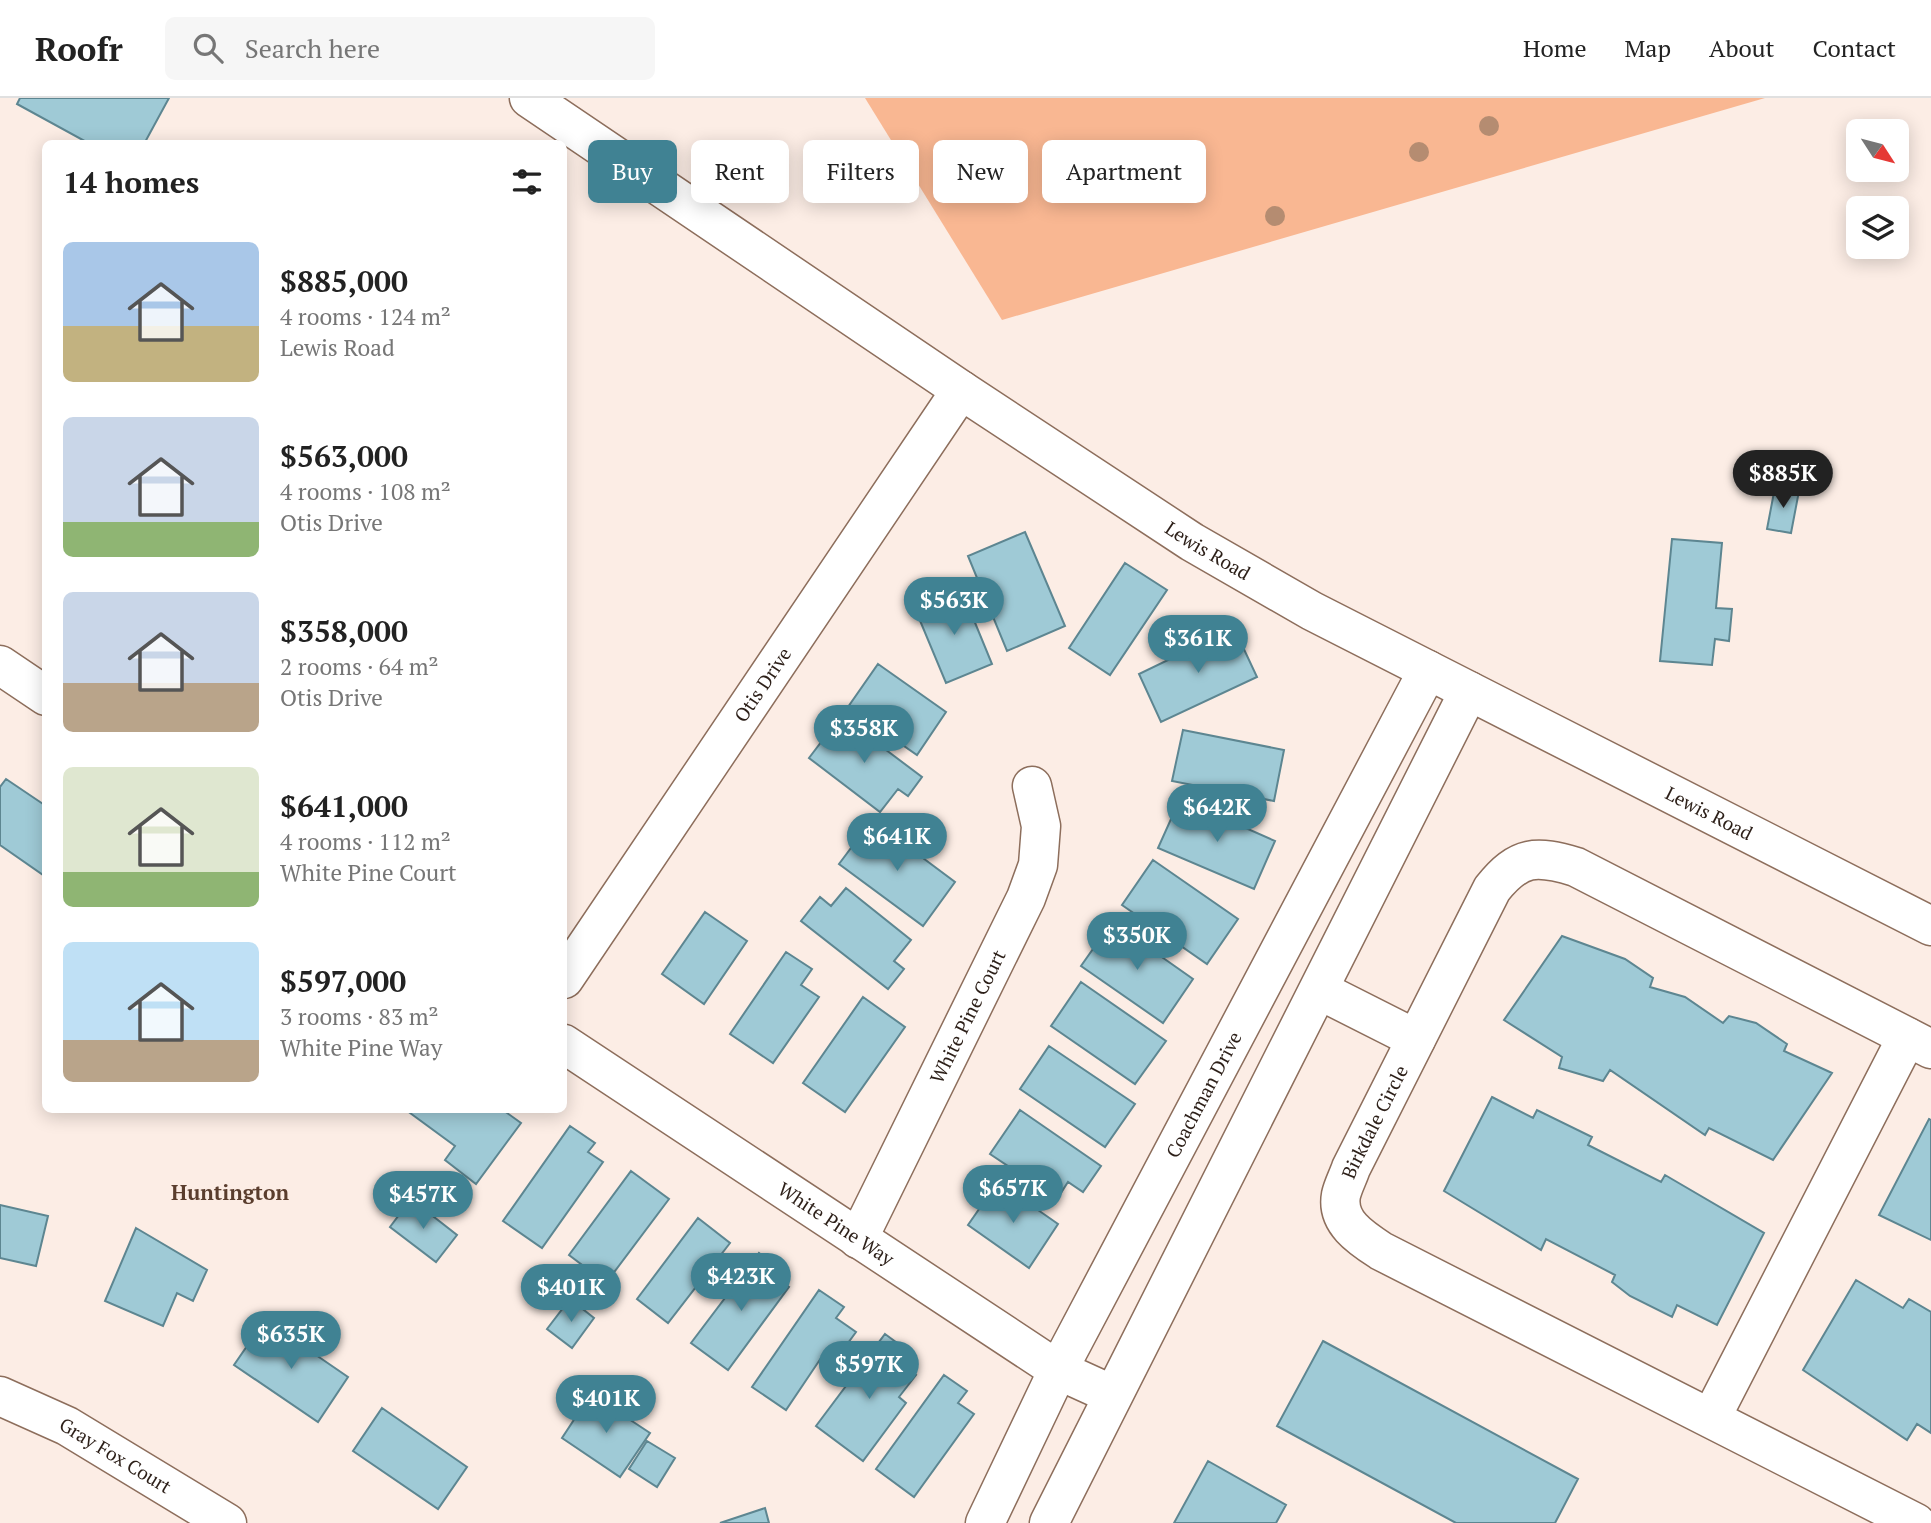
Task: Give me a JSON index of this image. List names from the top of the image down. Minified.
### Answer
{"streets":{"street":["Lewis Road","Otis Drive","White Pine Court","Coachman Drive","Birkdale Circle","White Pine Way","Gray Fox Court"]},"crossings":[["Lewis Road","Otis Drive"],["Lewis Road","Coachman Drive"],["White Pine Court","White Pine Way"],["Coachman Drive","White Pine Way"]],"districts":["Huntington"],"north":"bottom right","page":{"header":"Roofr","search":"Search here","nav":["Home","Map","About","Contact"],"chip":["Buy","Rent","Filters","New","Apartment"],"heading":"14 homes","list":[{"name":"$885,000","note":"4 rooms · 124 m² · Lewis Road"},{"name":"$563,000","note":"4 rooms · 108 m² · Otis Drive"},{"name":"$358,000","note":"2 rooms · 64 m² · Otis Drive"},{"name":"$641,000","note":"4 rooms · 112 m² · White Pine Court"},{"name":"$597,000","note":"3 rooms · 83 m² · White Pine Way"}],"price":["$885K","$563K","$361K","$358K","$642K","$641K","$350K","$657K","$457K","$423K","$401K","$635K","$597K","$401K"]}}
